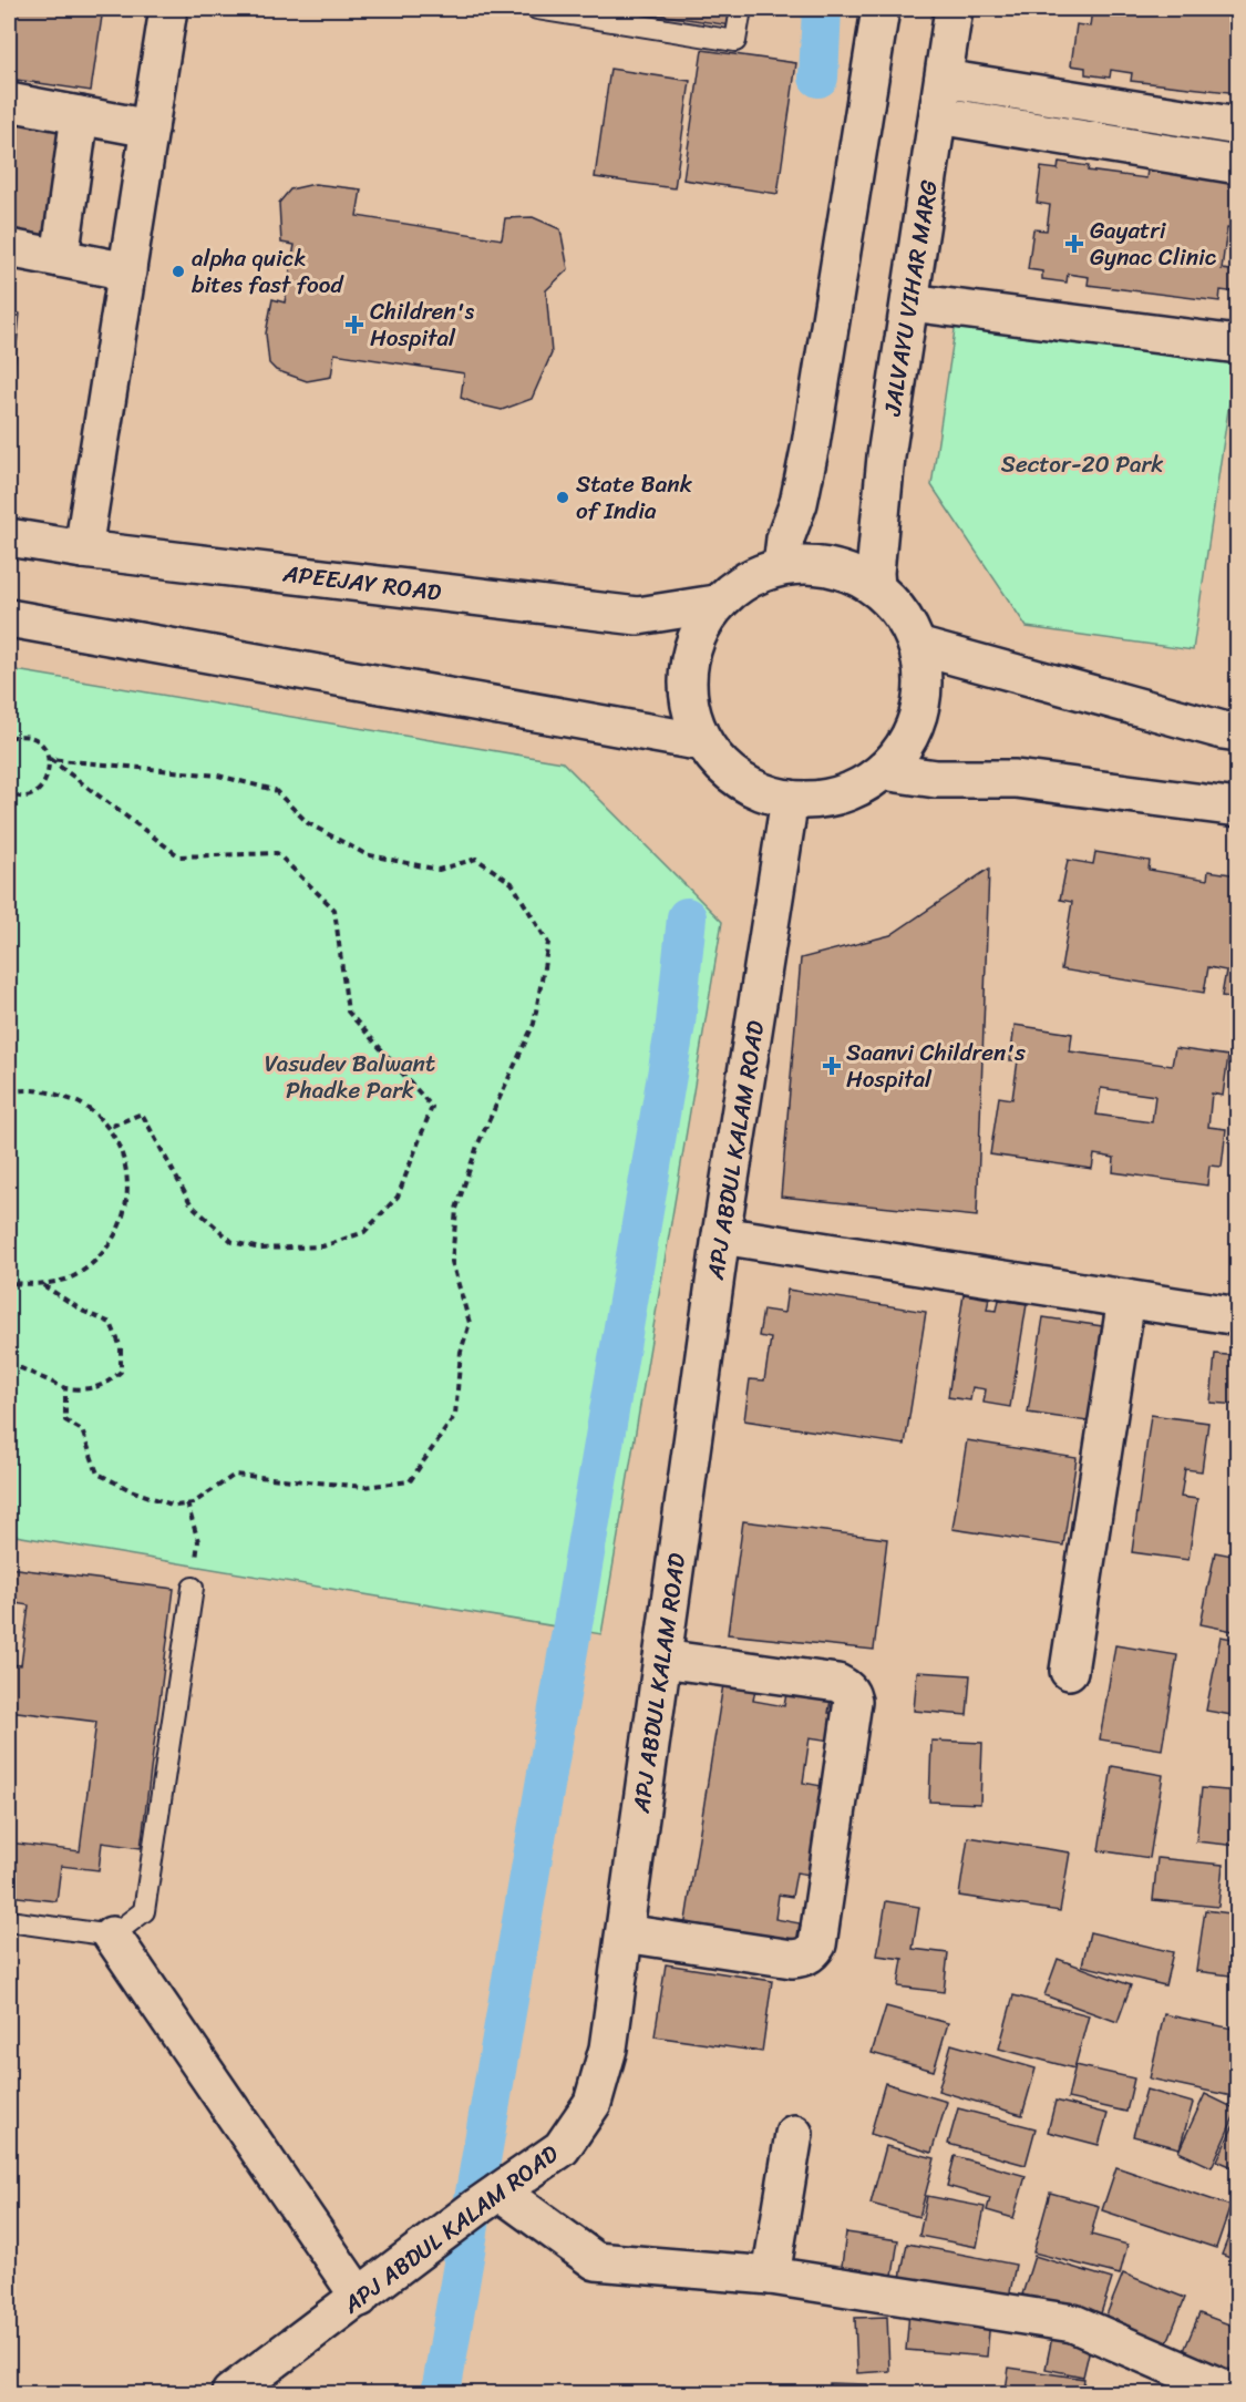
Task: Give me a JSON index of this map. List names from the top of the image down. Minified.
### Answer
{"streets":{"street":["JALVAYU VIHAR MARG","APEEJAY ROAD","APJ ABDUL KALAM ROAD"]},"crossings":[["JALVAYU VIHAR MARG","APEEJAY ROAD"],["JALVAYU VIHAR MARG","APJ ABDUL KALAM ROAD"],["APEEJAY ROAD","APJ ABDUL KALAM ROAD"]],"parks":["Sector-20 Park","Vasudev Balwant Phadke Park"],"places":{"health":["Gayatri Gynac Clinic","Children's Hospital","Saanvi Children's Hospital"],"other":["alpha quick bites fast food","State Bank of India"]}}
